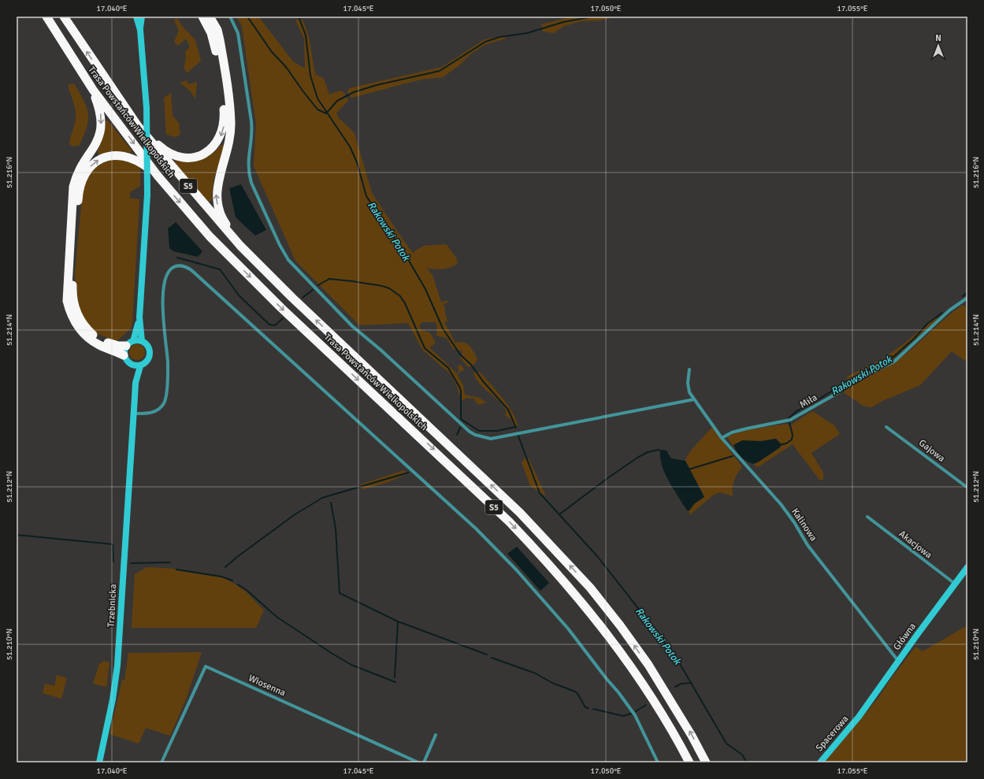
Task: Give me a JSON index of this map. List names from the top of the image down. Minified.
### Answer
{"streets":{"highway":["Trasa Powstańców Wielkopolskich","S5"],"main road":["Trzebnicka","Główna","Spacerowa"],"street":["Miła","Gajowa","Kalinowa","Akacjowa","Wiosenna"]},"crossings":[["Miła","Kalinowa"],["Kalinowa","Główna"],["Akacjowa","Główna"],["Główna","Spacerowa"]],"water":["Rakowski Potok"],"north":"top","coordinates":["17.040°E","17.045°E","17.050°E","17.055°E","51.216°N","51.214°N","51.212°N","51.210°N"]}
